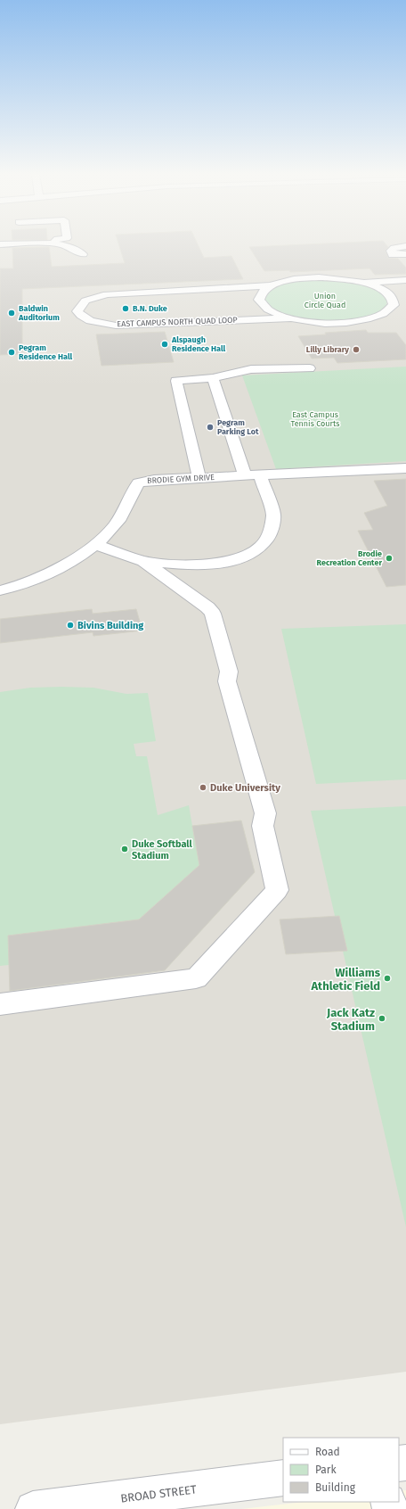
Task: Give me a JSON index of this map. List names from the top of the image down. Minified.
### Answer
{"streets":{"street":["EAST CAMPUS NORTH QUAD LOOP","BRODIE GYM DRIVE","BROAD STREET"]},"parks":["Union Circle Quad","East Campus Tennis Courts"],"places":["B.N. Duke","Baldwin Auditorium","Alspaugh Residence Hall","Lilly Library","Pegram Residence Hall","Pegram Parking Lot","Brodie Recreation Center","Bivins Building","Duke University","Duke Softball Stadium","Williams Athletic Field","Jack Katz Stadium"],"legend":["Road","Park","Building"]}
